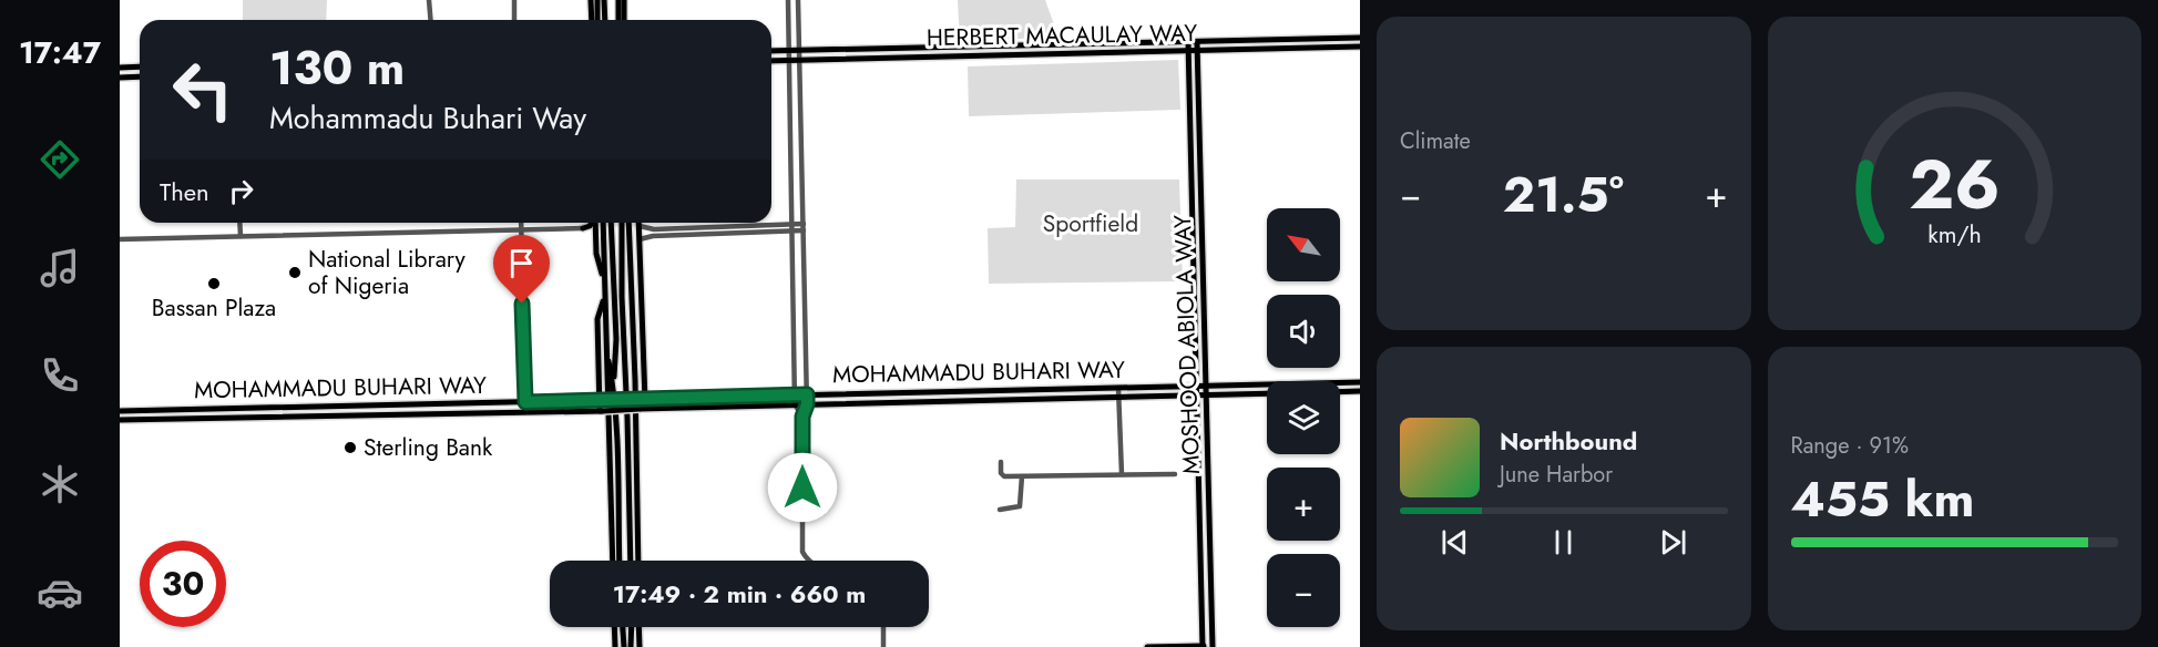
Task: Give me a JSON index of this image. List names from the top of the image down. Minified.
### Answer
{"streets":{"main road":["HERBERT MACAULAY WAY","MOSHOOD ABIOLA WAY","MOHAMMADU BUHARI WAY"]},"crossings":[["HERBERT MACAULAY WAY","MOSHOOD ABIOLA WAY"],["MOSHOOD ABIOLA WAY","MOHAMMADU BUHARI WAY"]],"parks":["Sportfield"],"places":["National Library of Nigeria","Bassan Plaza","Sterling Bank"],"north":"top left","page":{"tabs":"17:47","tile":["Climate",["Range · 91%","455 km"]],"turn":["130 m","Mohammadu Buhari Way"],"then":"Then","heat":["−","21.5°","+"],"map_buttons":["+","−"],"song":["Northbound","June Harbor"],"limit":"30","trip":"17:49 · 2 min · 660 m","gauge":["26","km/h"]}}
